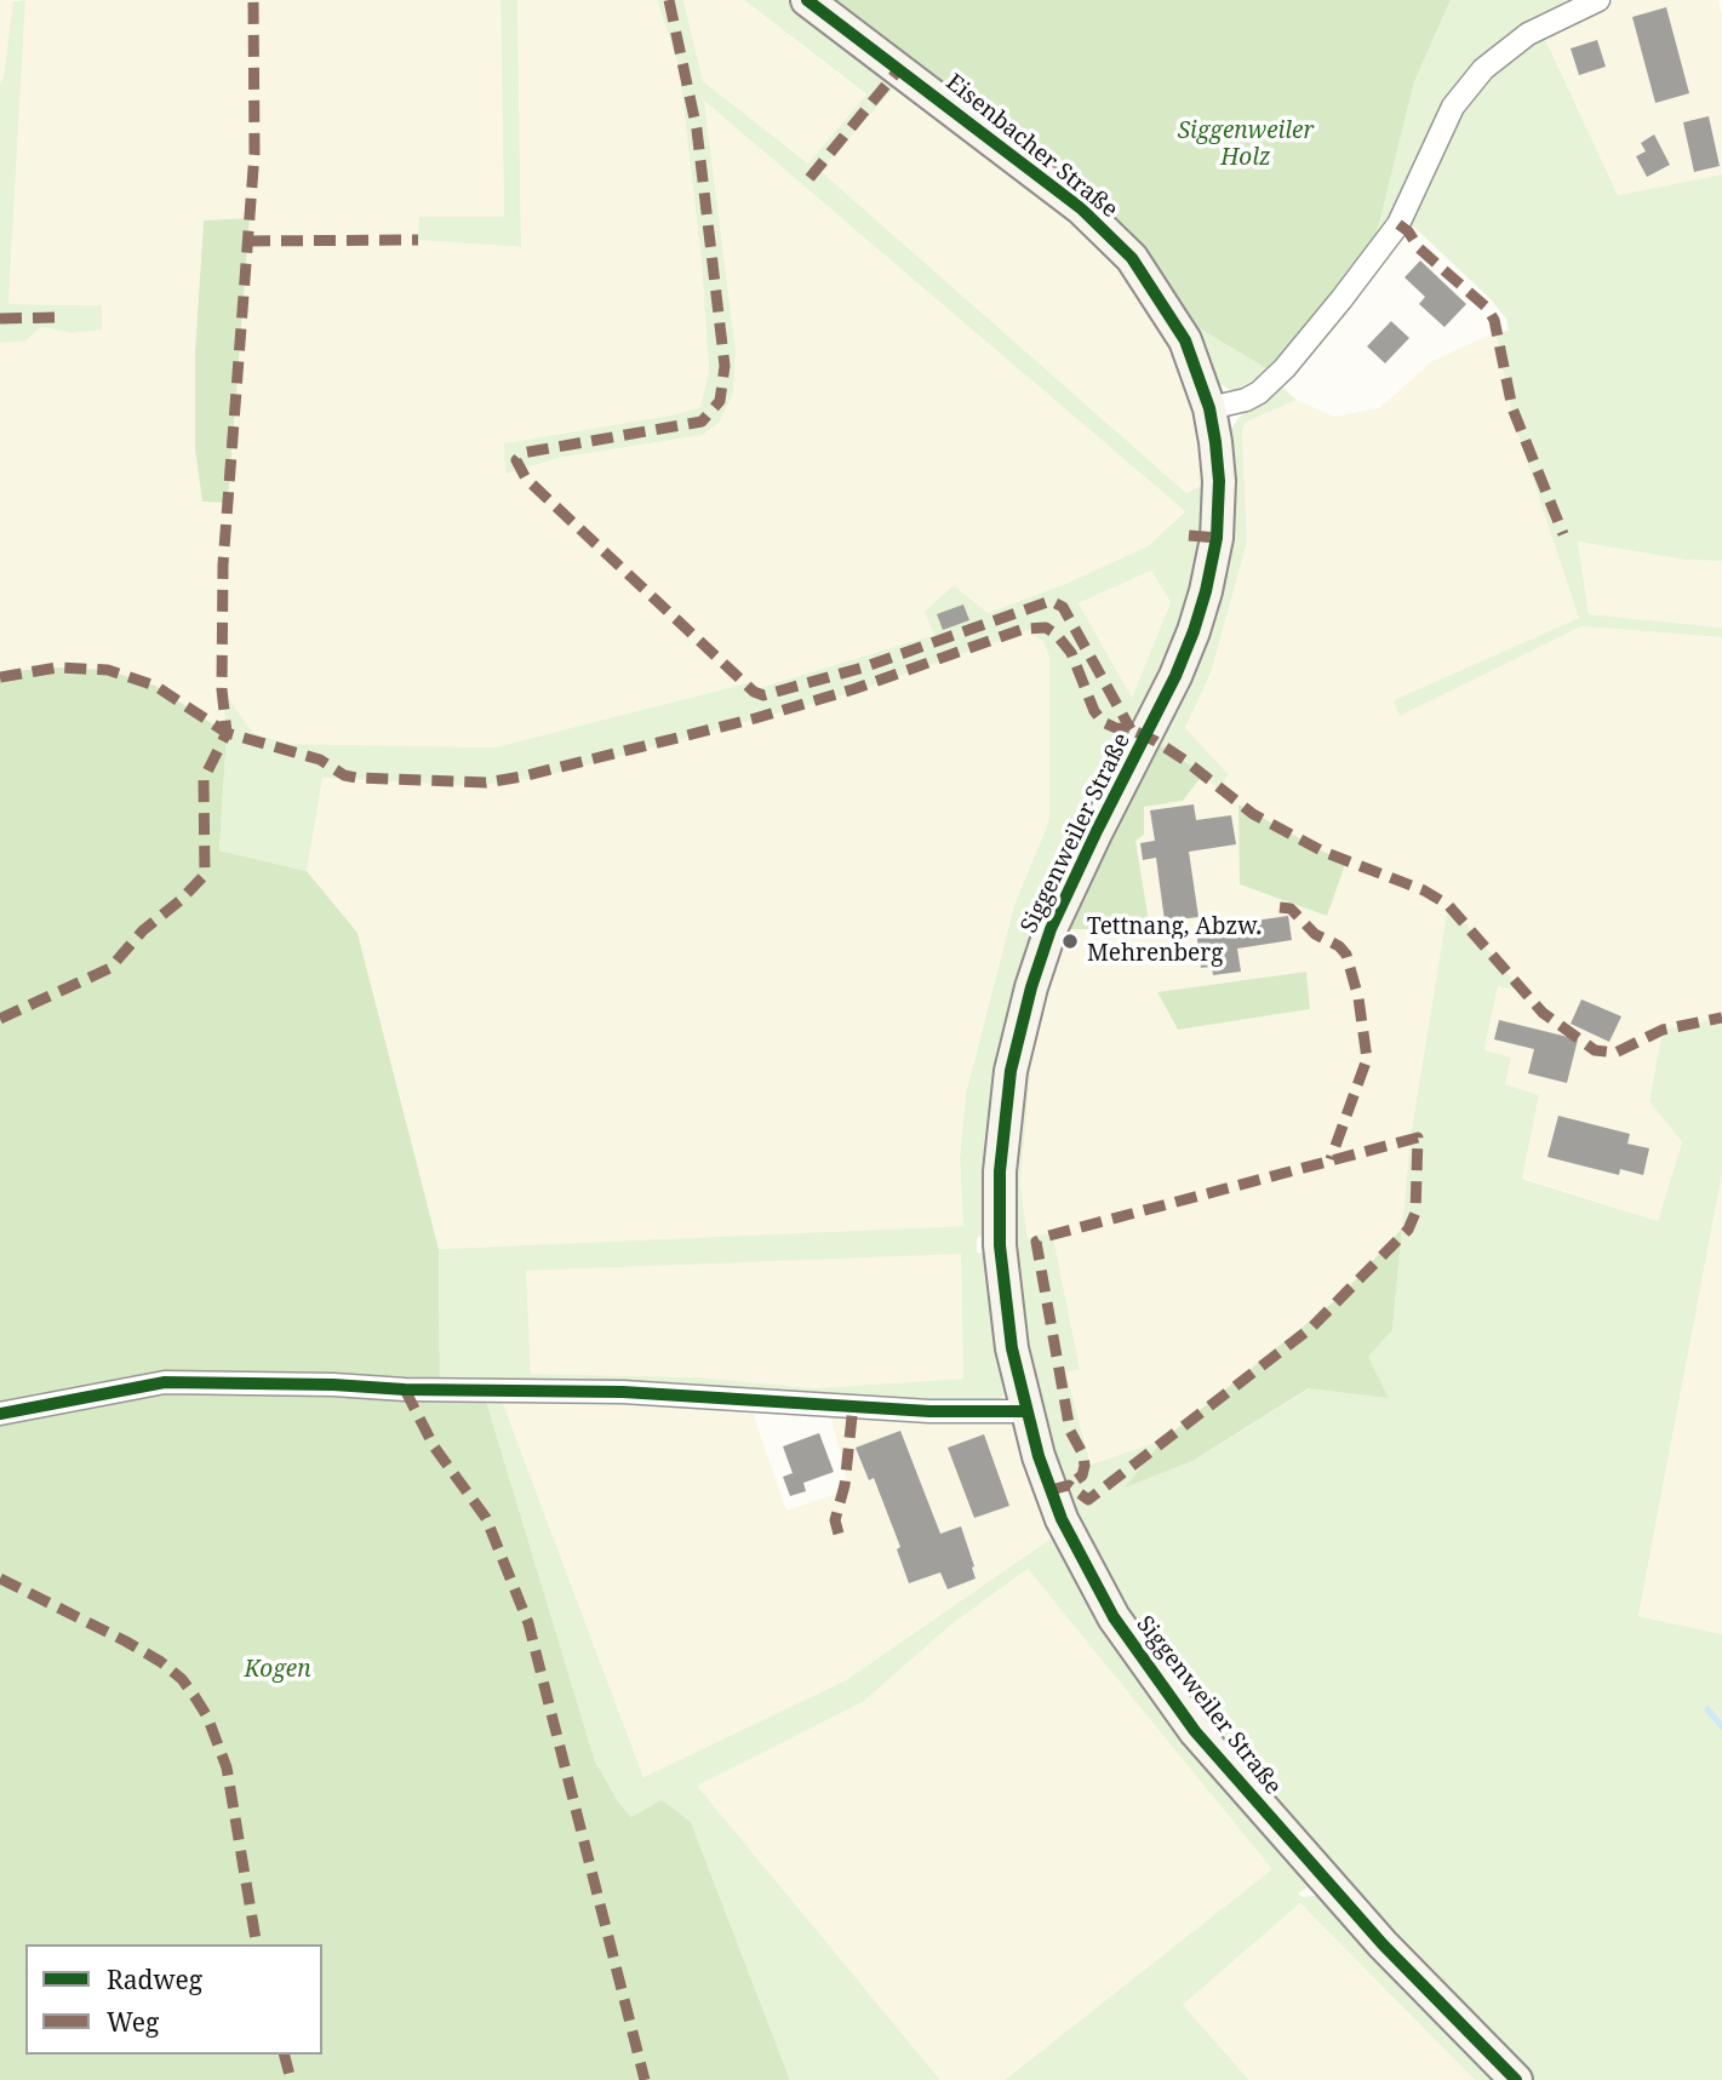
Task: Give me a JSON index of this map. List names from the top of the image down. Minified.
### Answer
{"streets":{"street":["Eisenbacher Straße","Siggenweiler Straße"]},"crossings":[["Eisenbacher Straße","Siggenweiler Straße"]],"parks":["Siggenweiler Holz","Kogen"],"places":["Tettnang, Abzw. Mehrenberg"],"legend":["Radweg","Weg"]}
